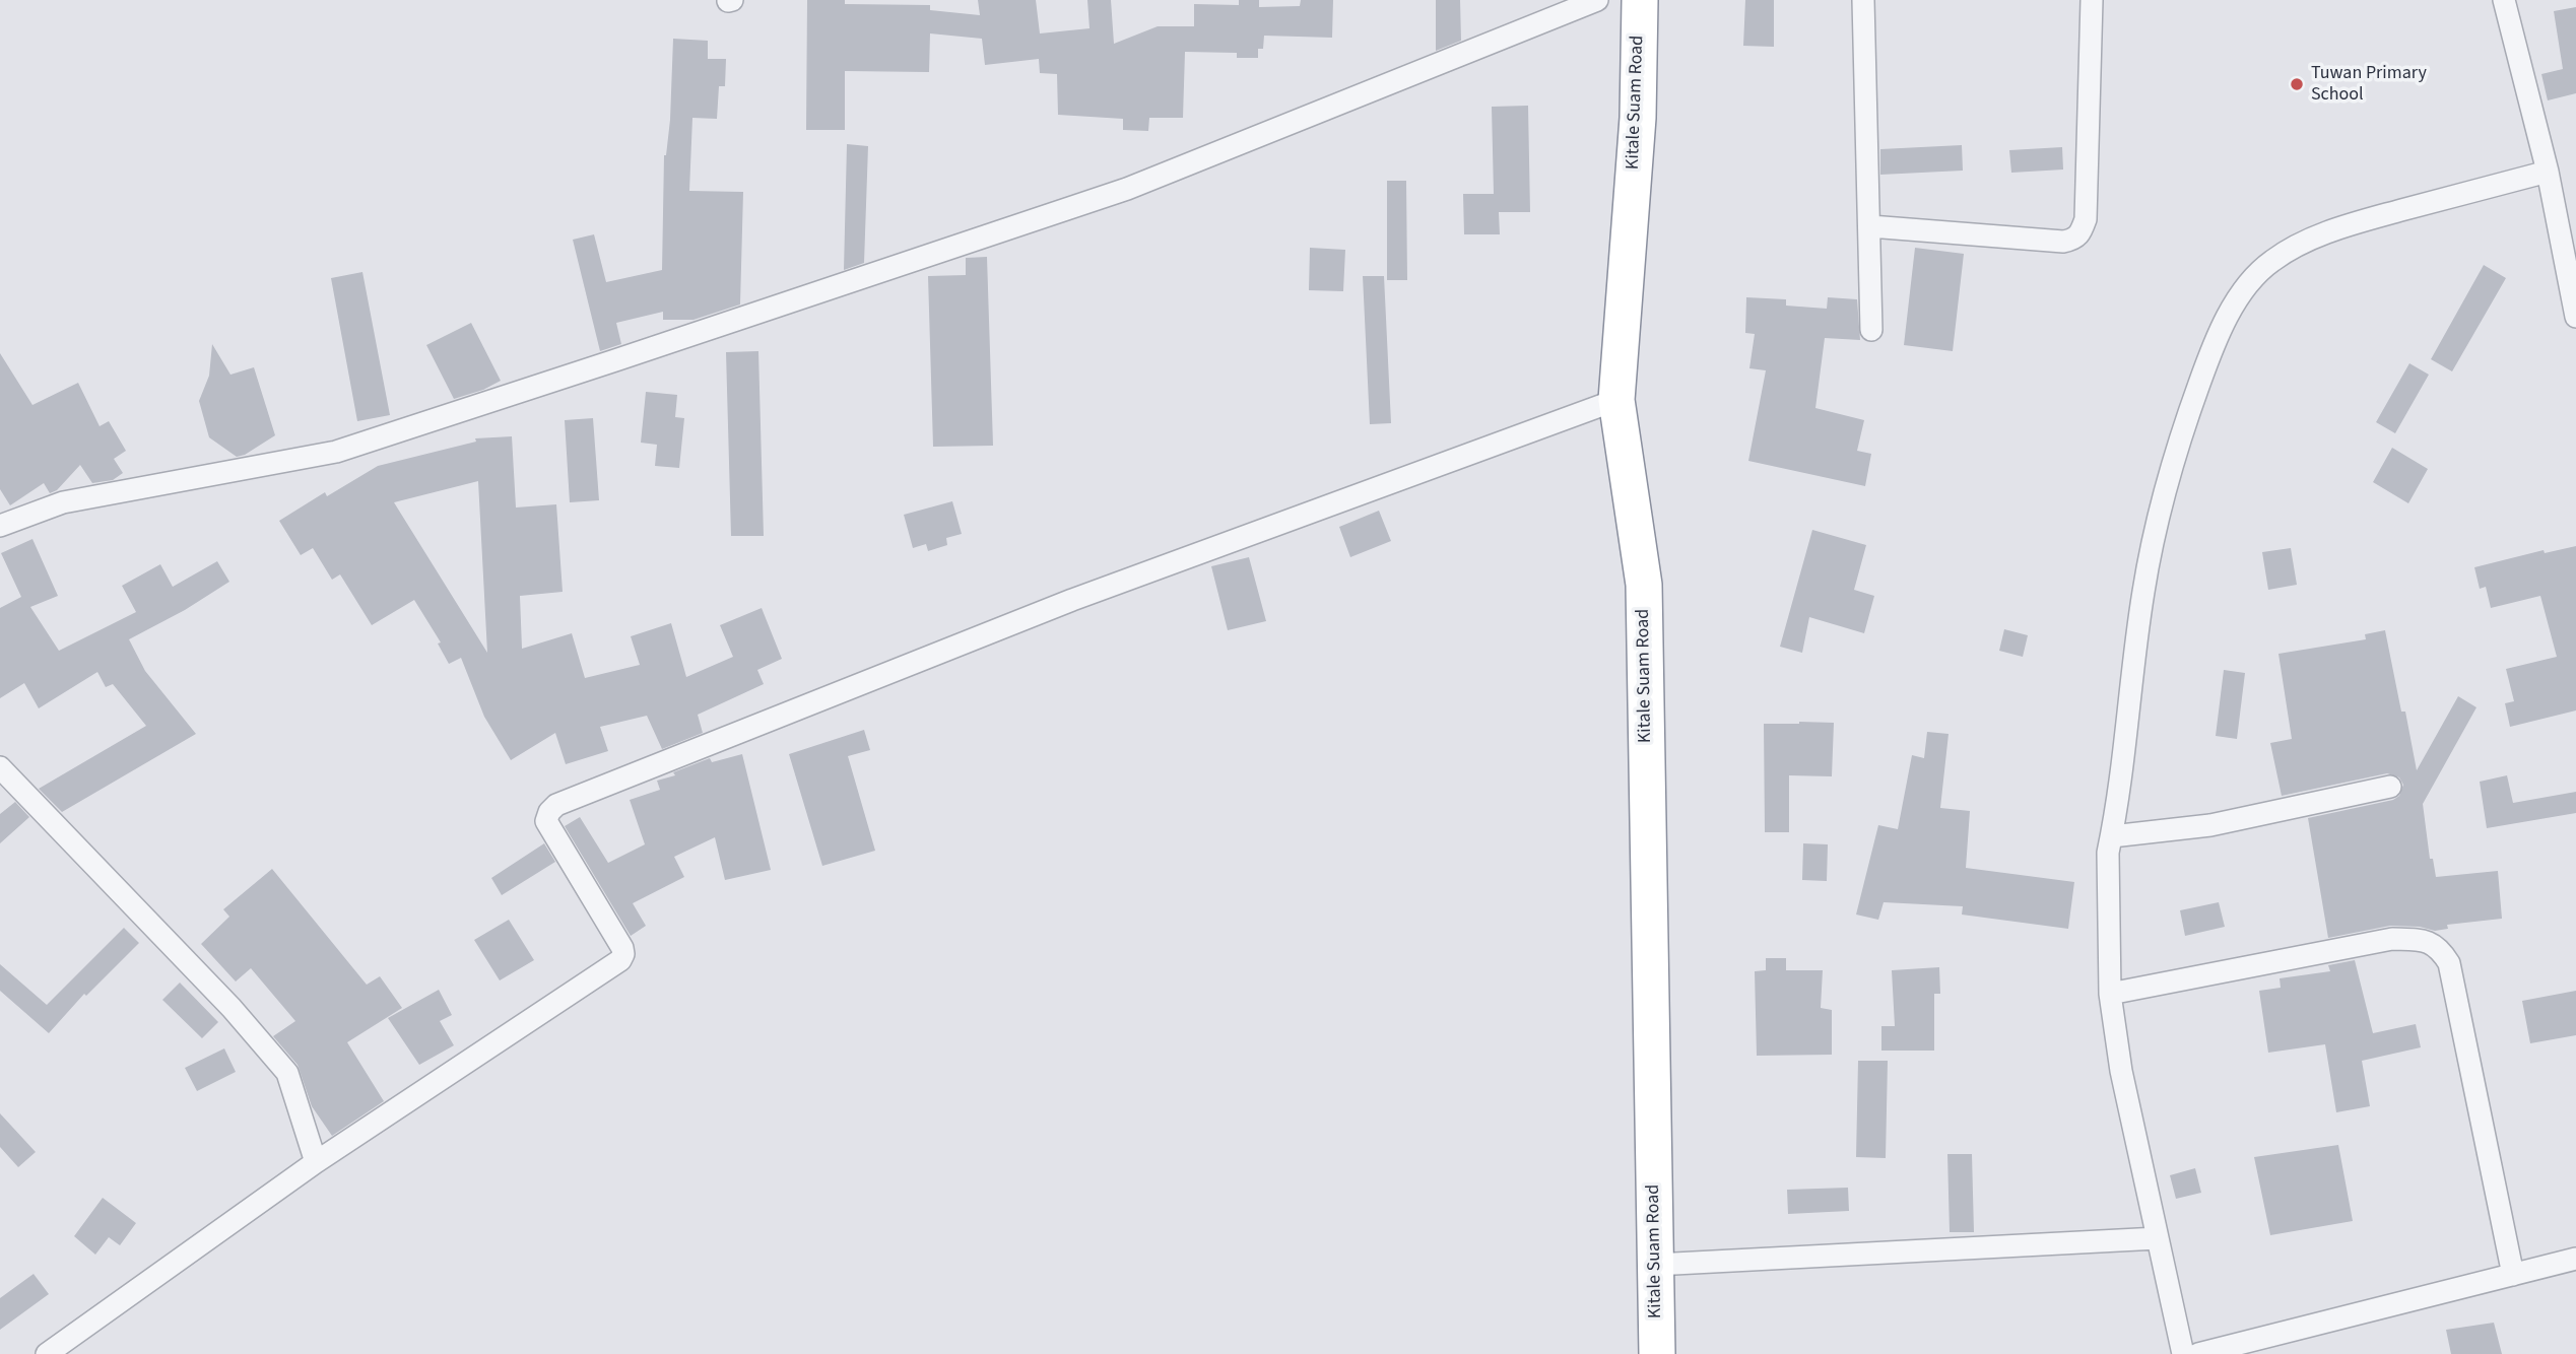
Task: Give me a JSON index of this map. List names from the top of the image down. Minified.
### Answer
{"streets":{"highway":["Kitale Suam Road"]},"places":["Tuwan Primary School"]}
